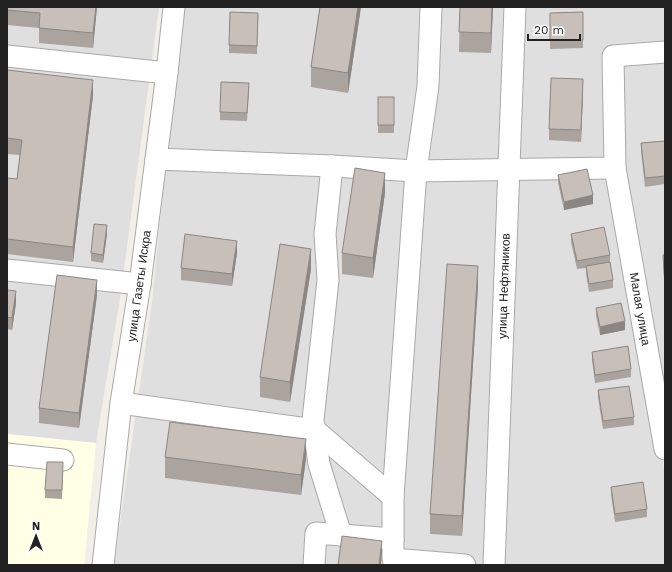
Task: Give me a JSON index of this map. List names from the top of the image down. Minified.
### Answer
{"streets":{"street":["улица Газеты Искра","улица Нефтяников","Малая улица"]},"scale_bar":"20 m","north":"top"}
